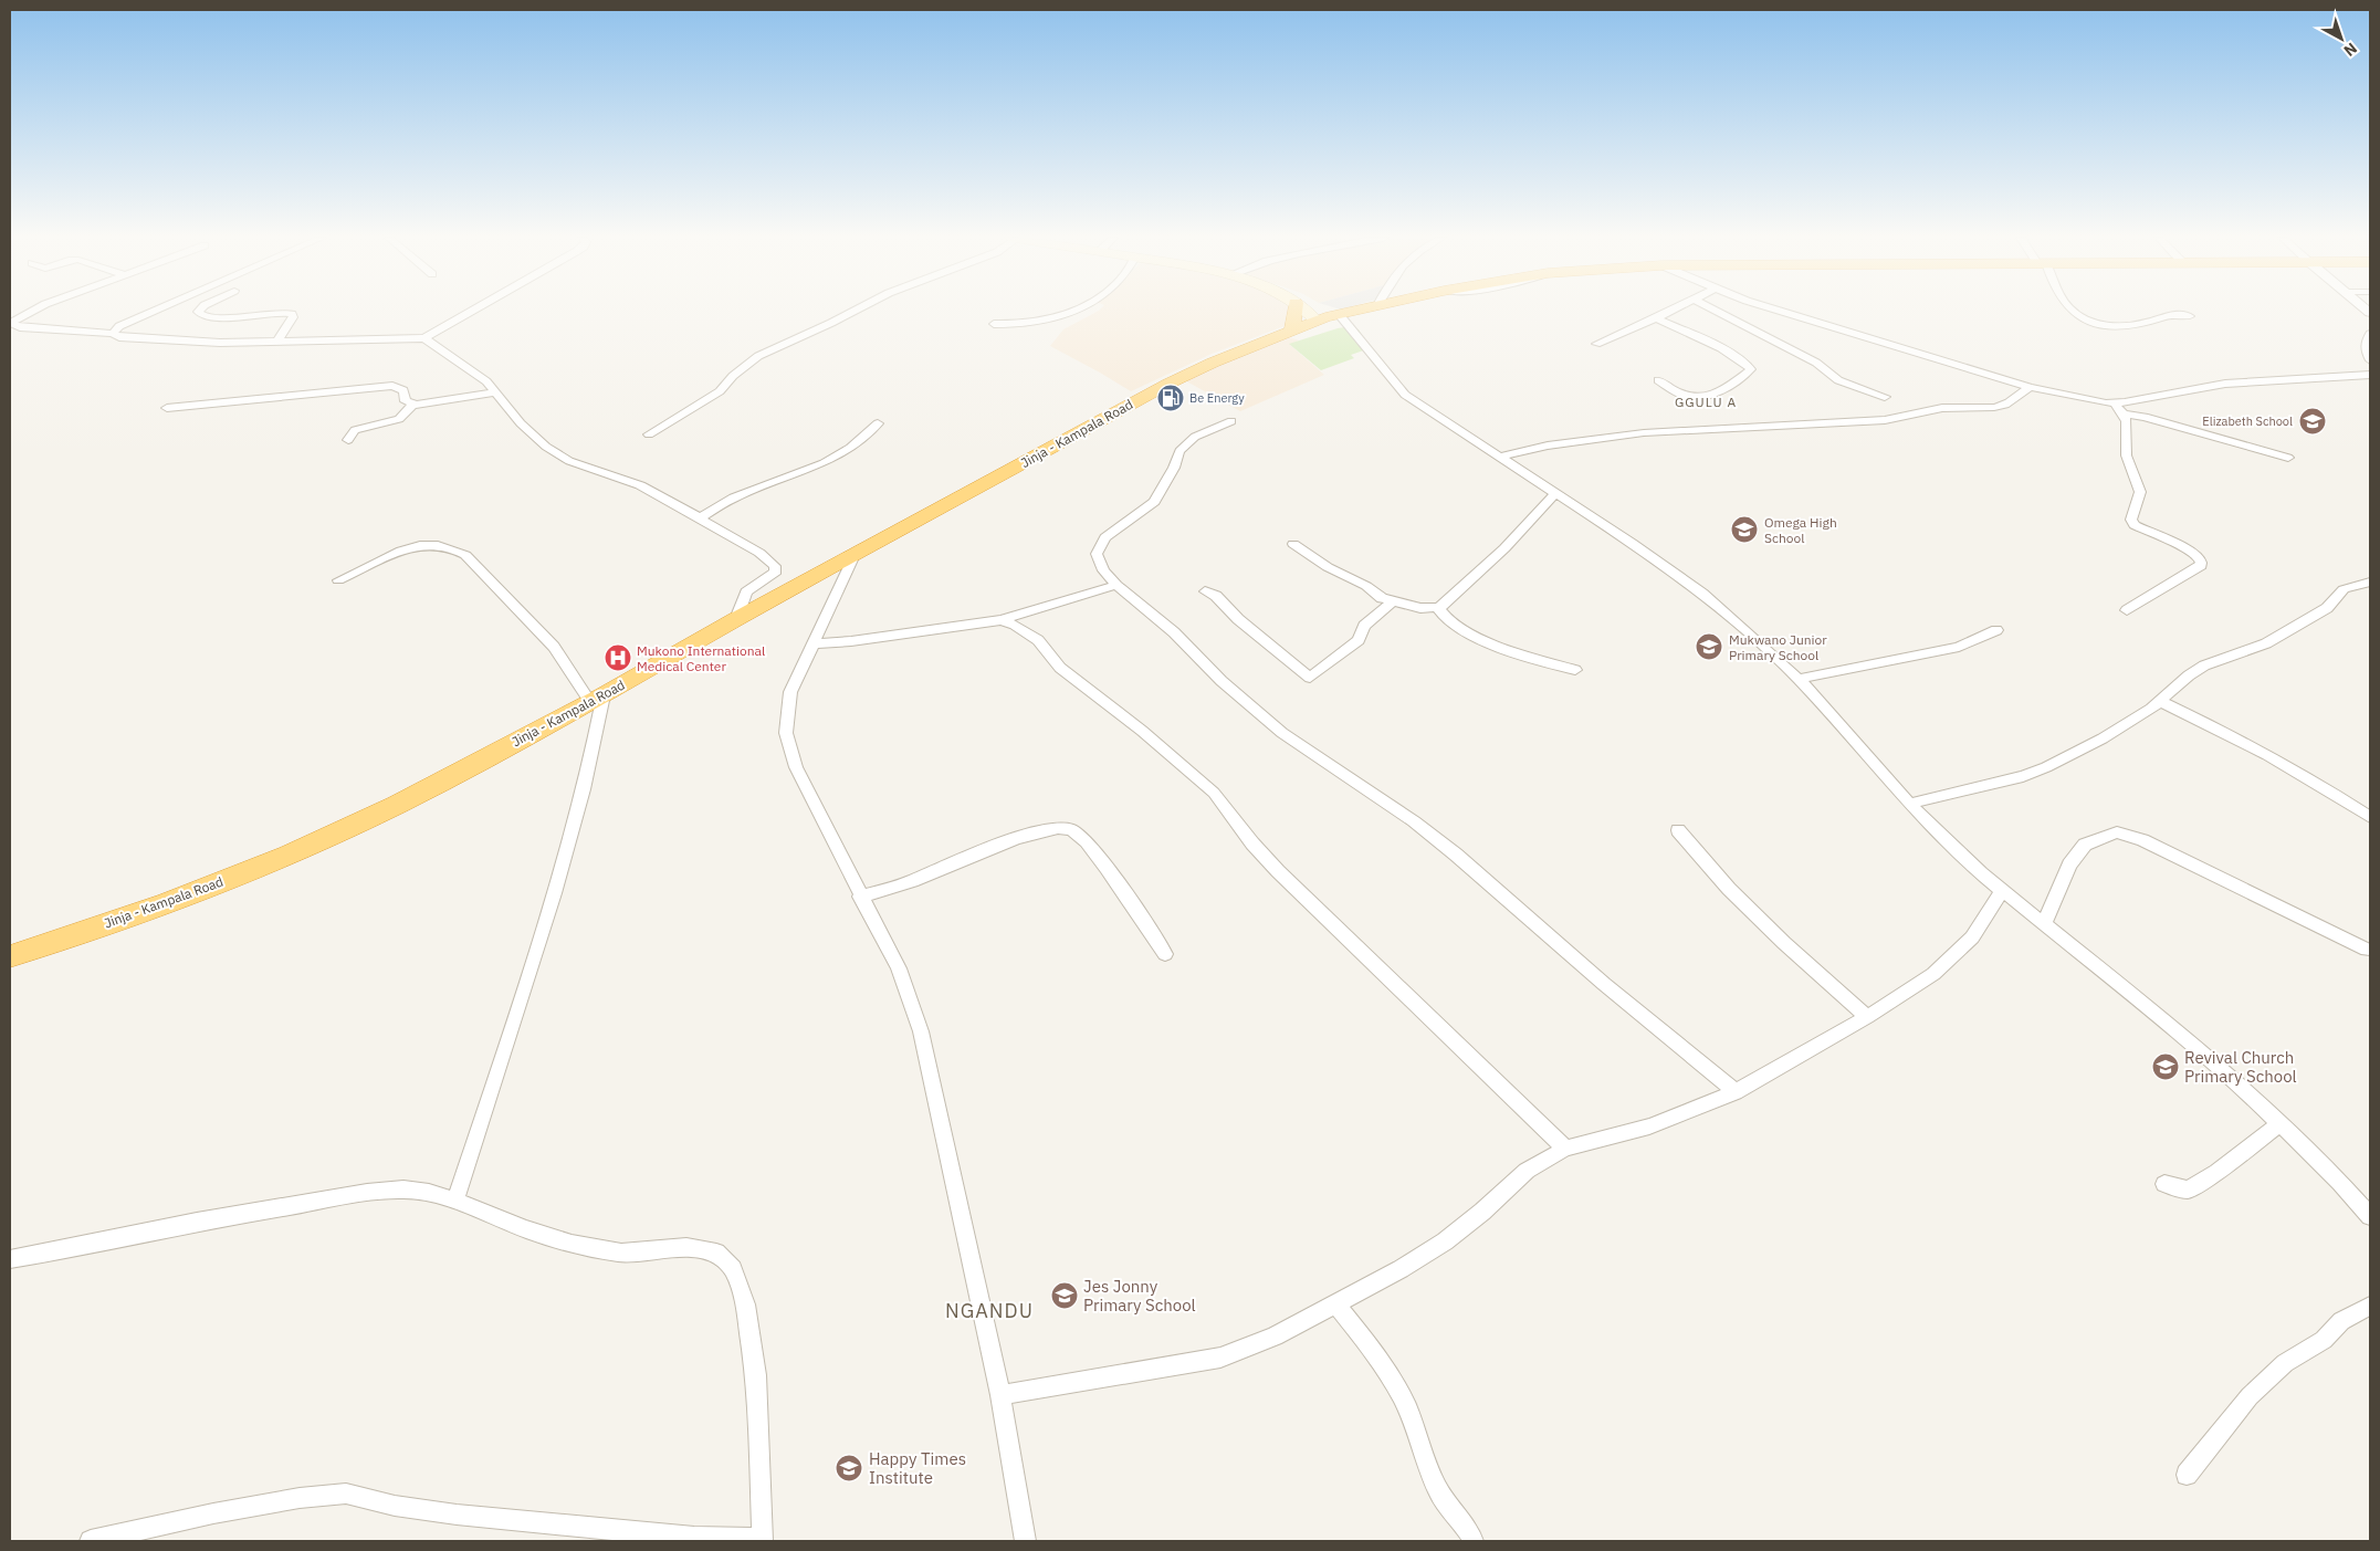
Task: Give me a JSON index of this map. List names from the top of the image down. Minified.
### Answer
{"streets":{"highway":["Jinja - Kampala Road"]},"districts":["GGULU A","NGANDU"],"places":{"fuel station":["Be Energy"],"school or university":["Elizabeth School","Omega High School","Mukwano Junior Primary School","Revival Church Primary School","Jes Jonny Primary School","Happy Times Institute"],"hospital":["Mukono International Medical Center"]},"north":"bottom right"}
